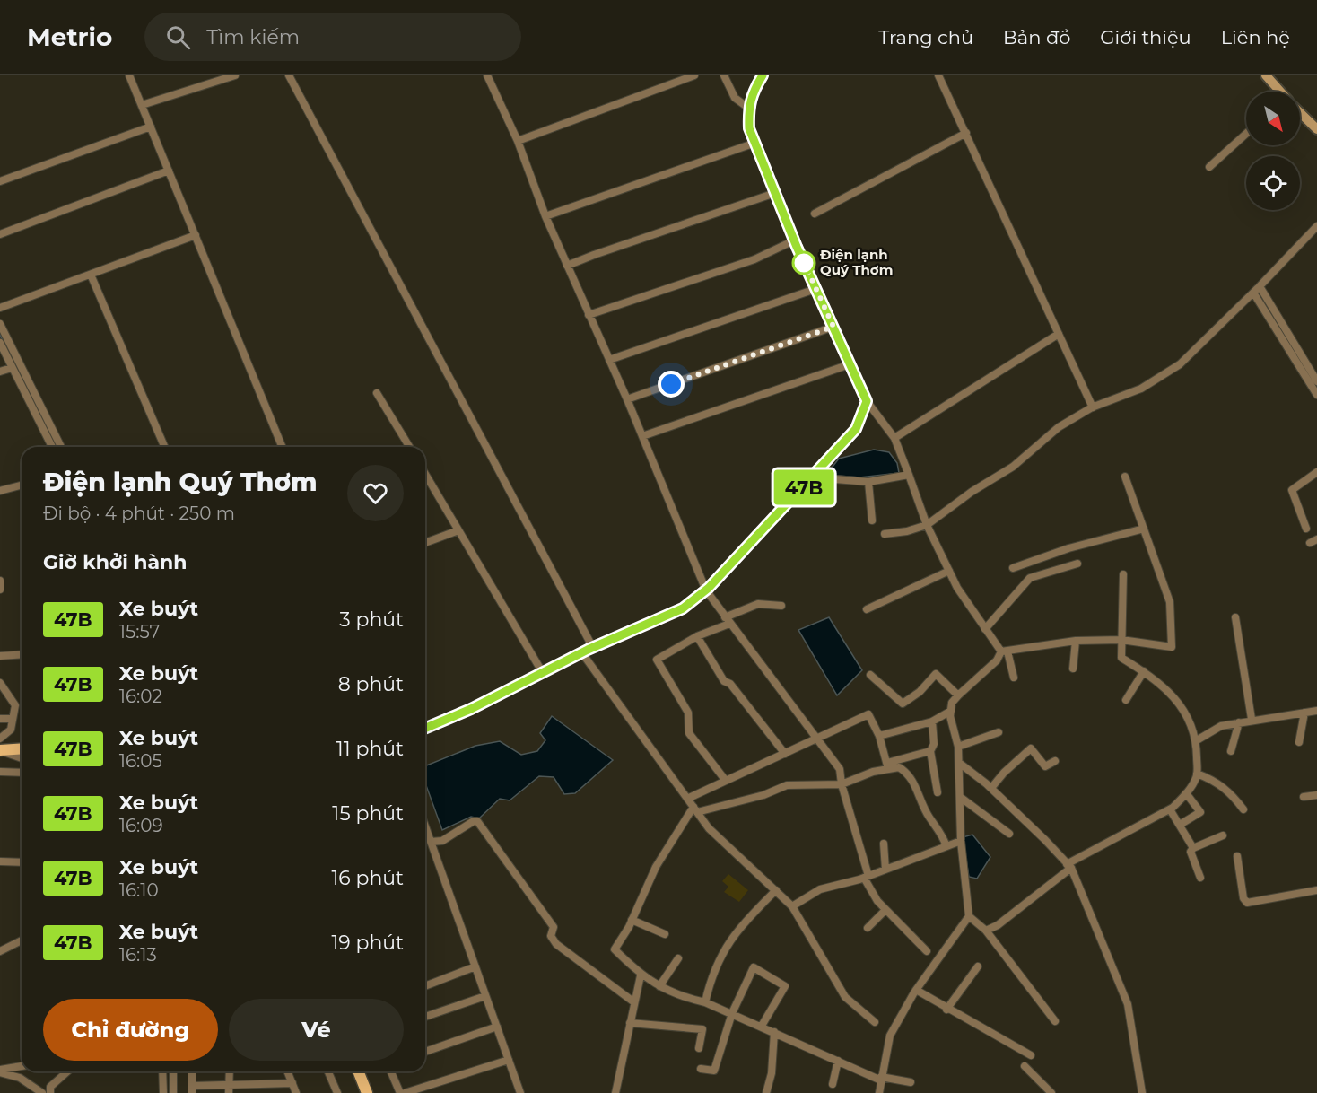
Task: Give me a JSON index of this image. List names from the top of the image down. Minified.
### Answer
{"places":["Điện lạnh Quý Thơm"],"lines":["bus line 47B"],"north":"bottom right","page":{"header":"Metrio","search":"Tìm kiếm","nav":["Trang chủ","Bản đồ","Giới thiệu","Liên hệ"],"on_map":"47B","heading":[["Điện lạnh Quý Thơm","Đi bộ · 4 phút · 250 m"],"Giờ khởi hành"],"list":[{"mark":"47B","name":"Xe buýt","note":"15:57","value":"3 phút"},{"mark":"47B","name":"Xe buýt","note":"16:02","value":"8 phút"},{"mark":"47B","name":"Xe buýt","note":"16:05","value":"11 phút"},{"mark":"47B","name":"Xe buýt","note":"16:09","value":"15 phút"},{"mark":"47B","name":"Xe buýt","note":"16:10","value":"16 phút"},{"mark":"47B","name":"Xe buýt","note":"16:13","value":"19 phút"}],"buttons":["Chỉ đường","Vé"]}}
